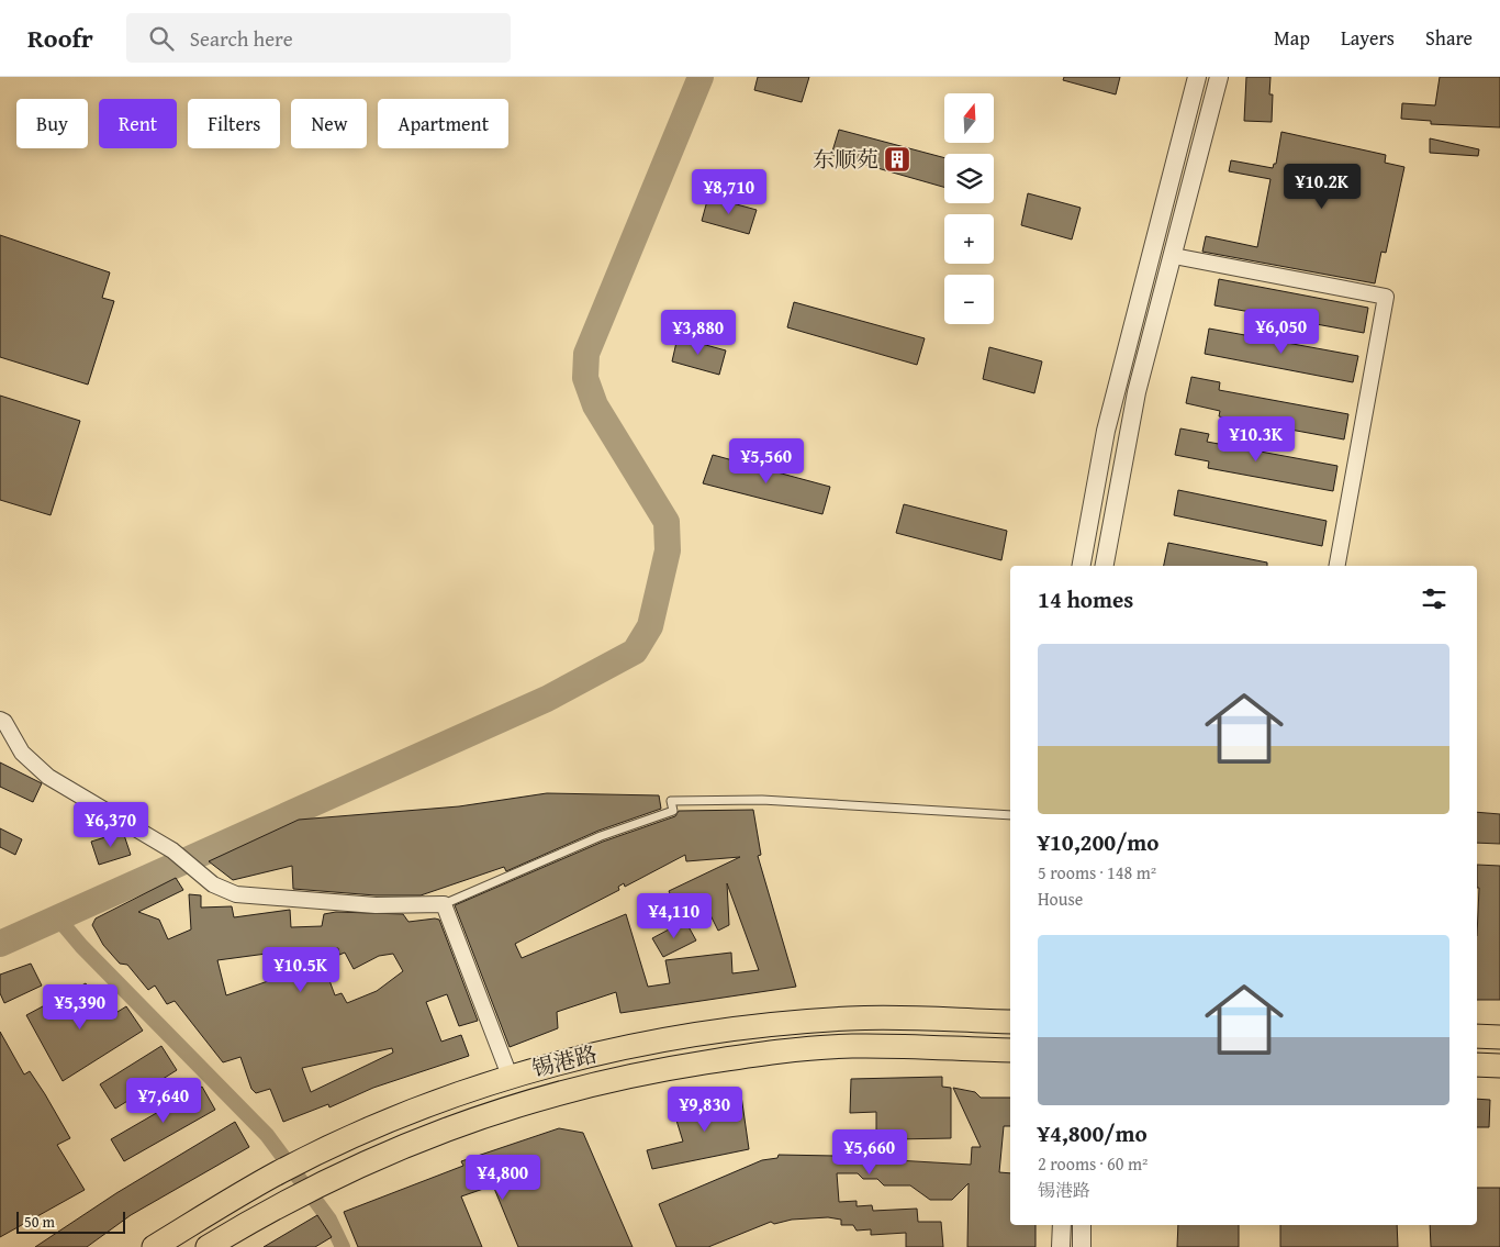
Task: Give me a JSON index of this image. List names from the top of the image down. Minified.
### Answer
{"streets":{"main road":["锡港路"]},"places":{"building":["东顺苑"]},"scale_bar":"50 m","north":"top","page":{"header":"Roofr","search":"Search here","nav":["Map","Layers","Share"],"map_buttons":["+","−"],"chip":["Buy","Rent","Filters","New","Apartment"],"price":["¥10.2K","¥8,710","¥6,050","¥3,880","¥10.3K","¥5,560","¥6,370","¥4,110","¥10.5K","¥5,390","¥7,640","¥9,830","¥5,660","¥4,800"],"heading":"14 homes","list":[{"name":"¥10,200/mo","note":"5 rooms · 148 m² · House"},{"name":"¥4,800/mo","note":"2 rooms · 60 m² · 锡港路"}],"scale":"50 m"}}
